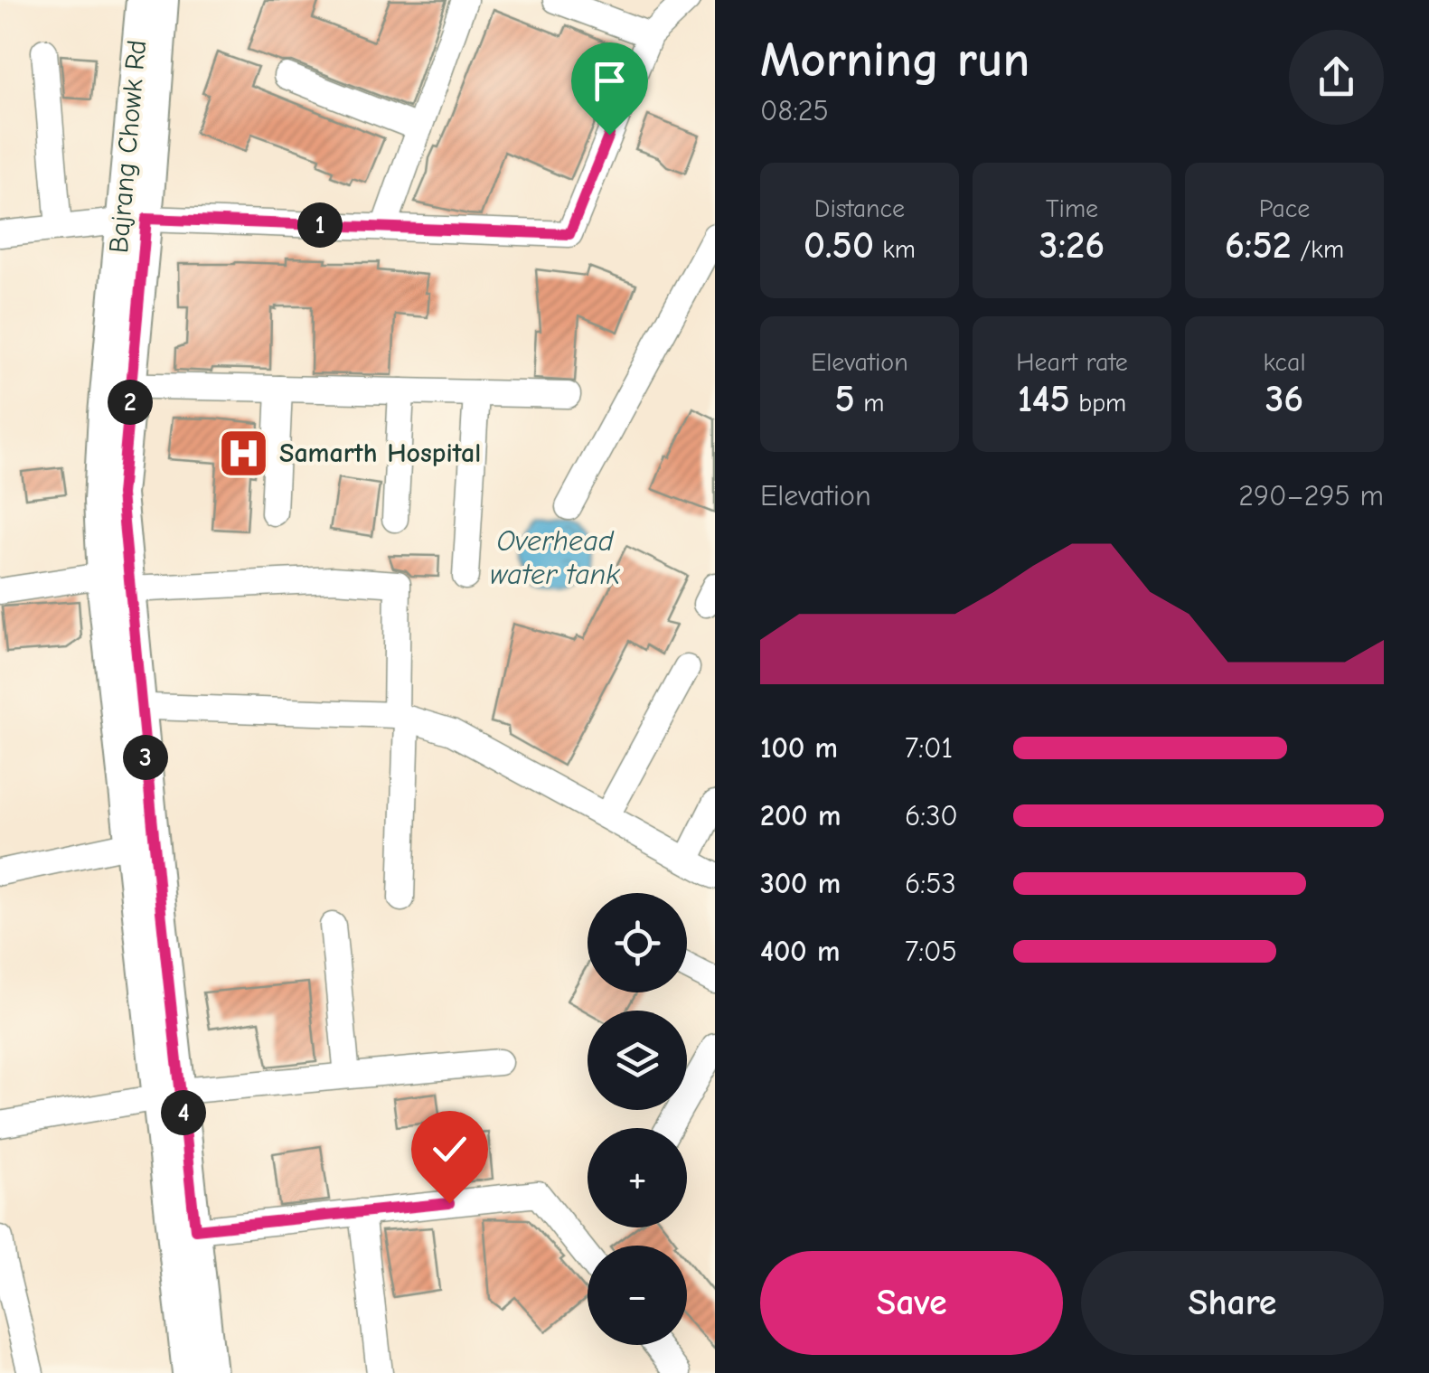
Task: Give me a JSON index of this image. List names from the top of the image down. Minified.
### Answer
{"streets":{"street":["Bajrang Chowk Rd"]},"water":["Overhead water tank"],"places":{"hospital":["Samarth Hospital"]},"page":{"heading":["Morning run","08:25"],"stats":[["Distance","0.50 km"],["Time","3:26"],["Pace","6:52 /km"],["Elevation","5 m"],["Heart rate","145 bpm"],["kcal","36"]],"pins":["1","2","3","4"],"chart":["Elevation","290–295 m"],"list":[{"name":"100 m","note":"7:01"},{"name":"200 m","note":"6:30"},{"name":"300 m","note":"6:53"},{"name":"400 m","note":"7:05"}],"map_buttons":["+","−"],"buttons":["Save","Share"]}}
